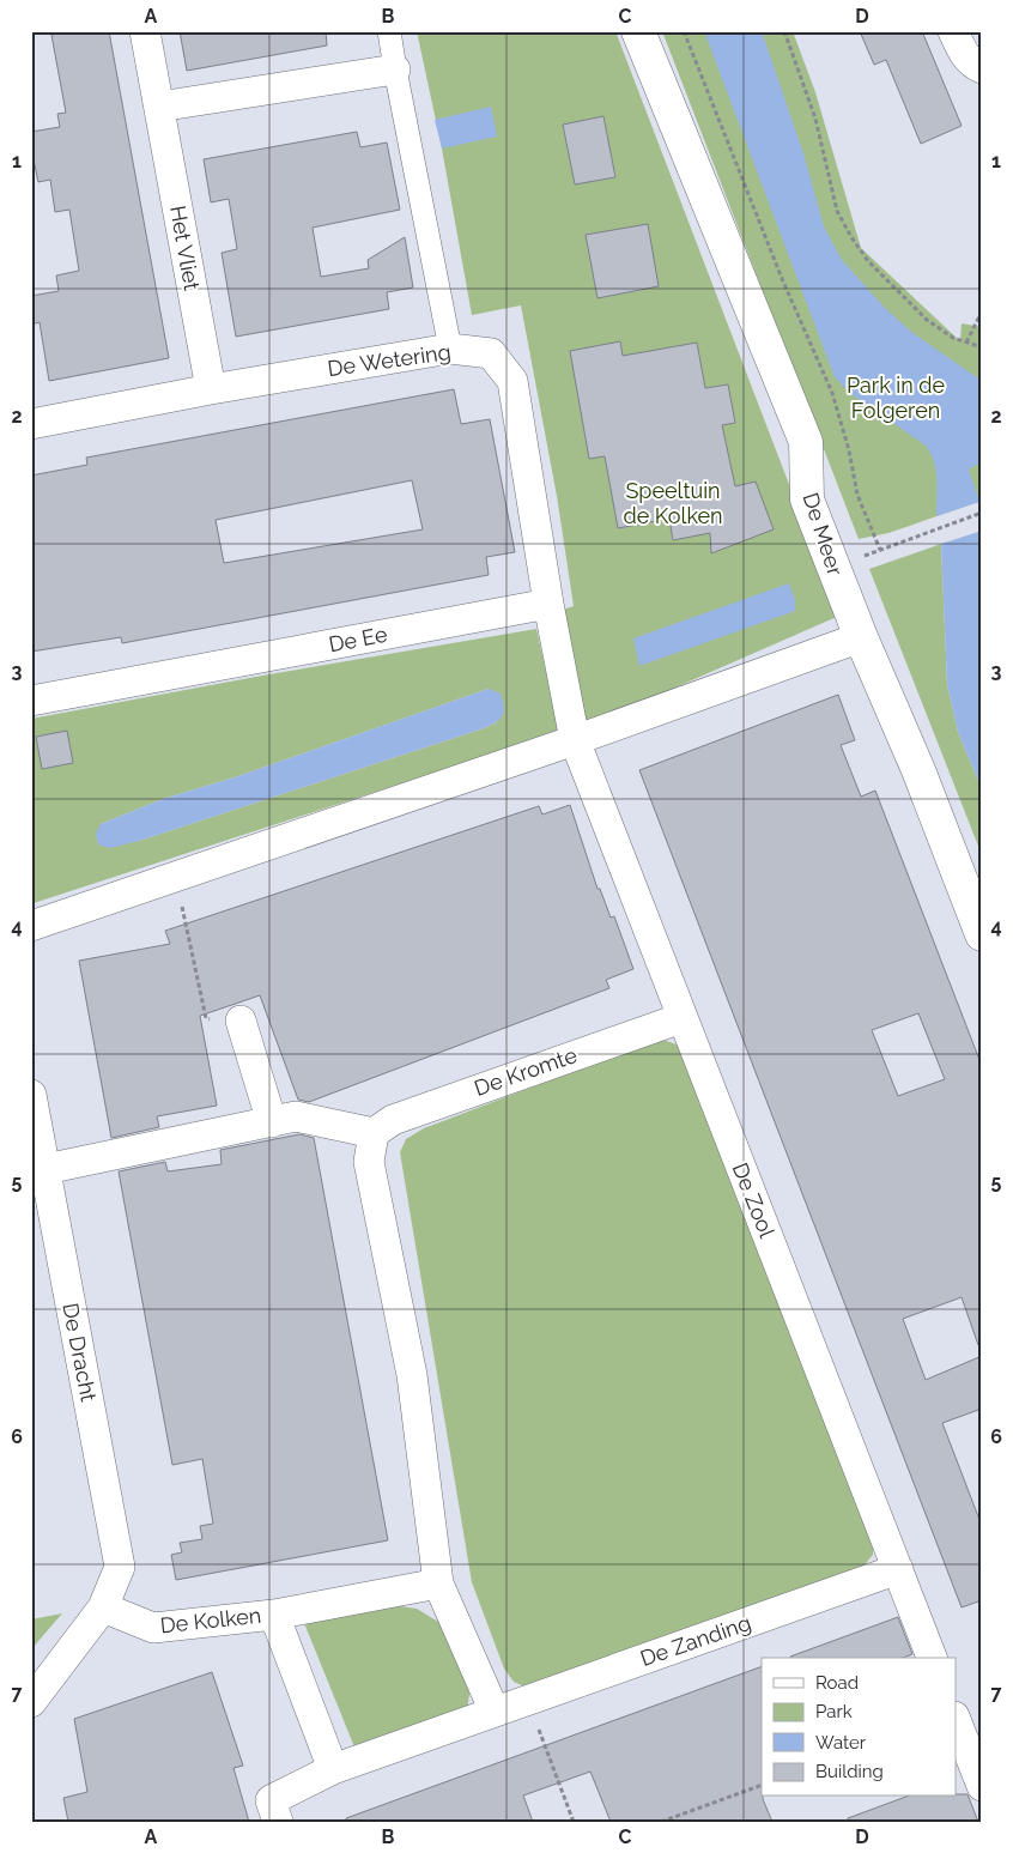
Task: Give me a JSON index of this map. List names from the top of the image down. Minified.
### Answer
{"streets":{"street":["Het Vliet","De Wetering","De Meer","De Ee","De Kromte","De Zool","De Dracht","De Kolken","De Zanding"]},"crossings":[["Het Vliet","De Wetering"],["De Wetering","De Ee"],["De Kromte","De Zool"],["De Zool","De Zanding"],["De Dracht","De Kolken"]],"parks":["Park in de Folgeren","Speeltuin de Kolken"],"legend":["Road","Park","Water","Building"],"grid":{"columns":["A","B","C","D"],"rows":["1","2","3","4","5","6","7"]}}
